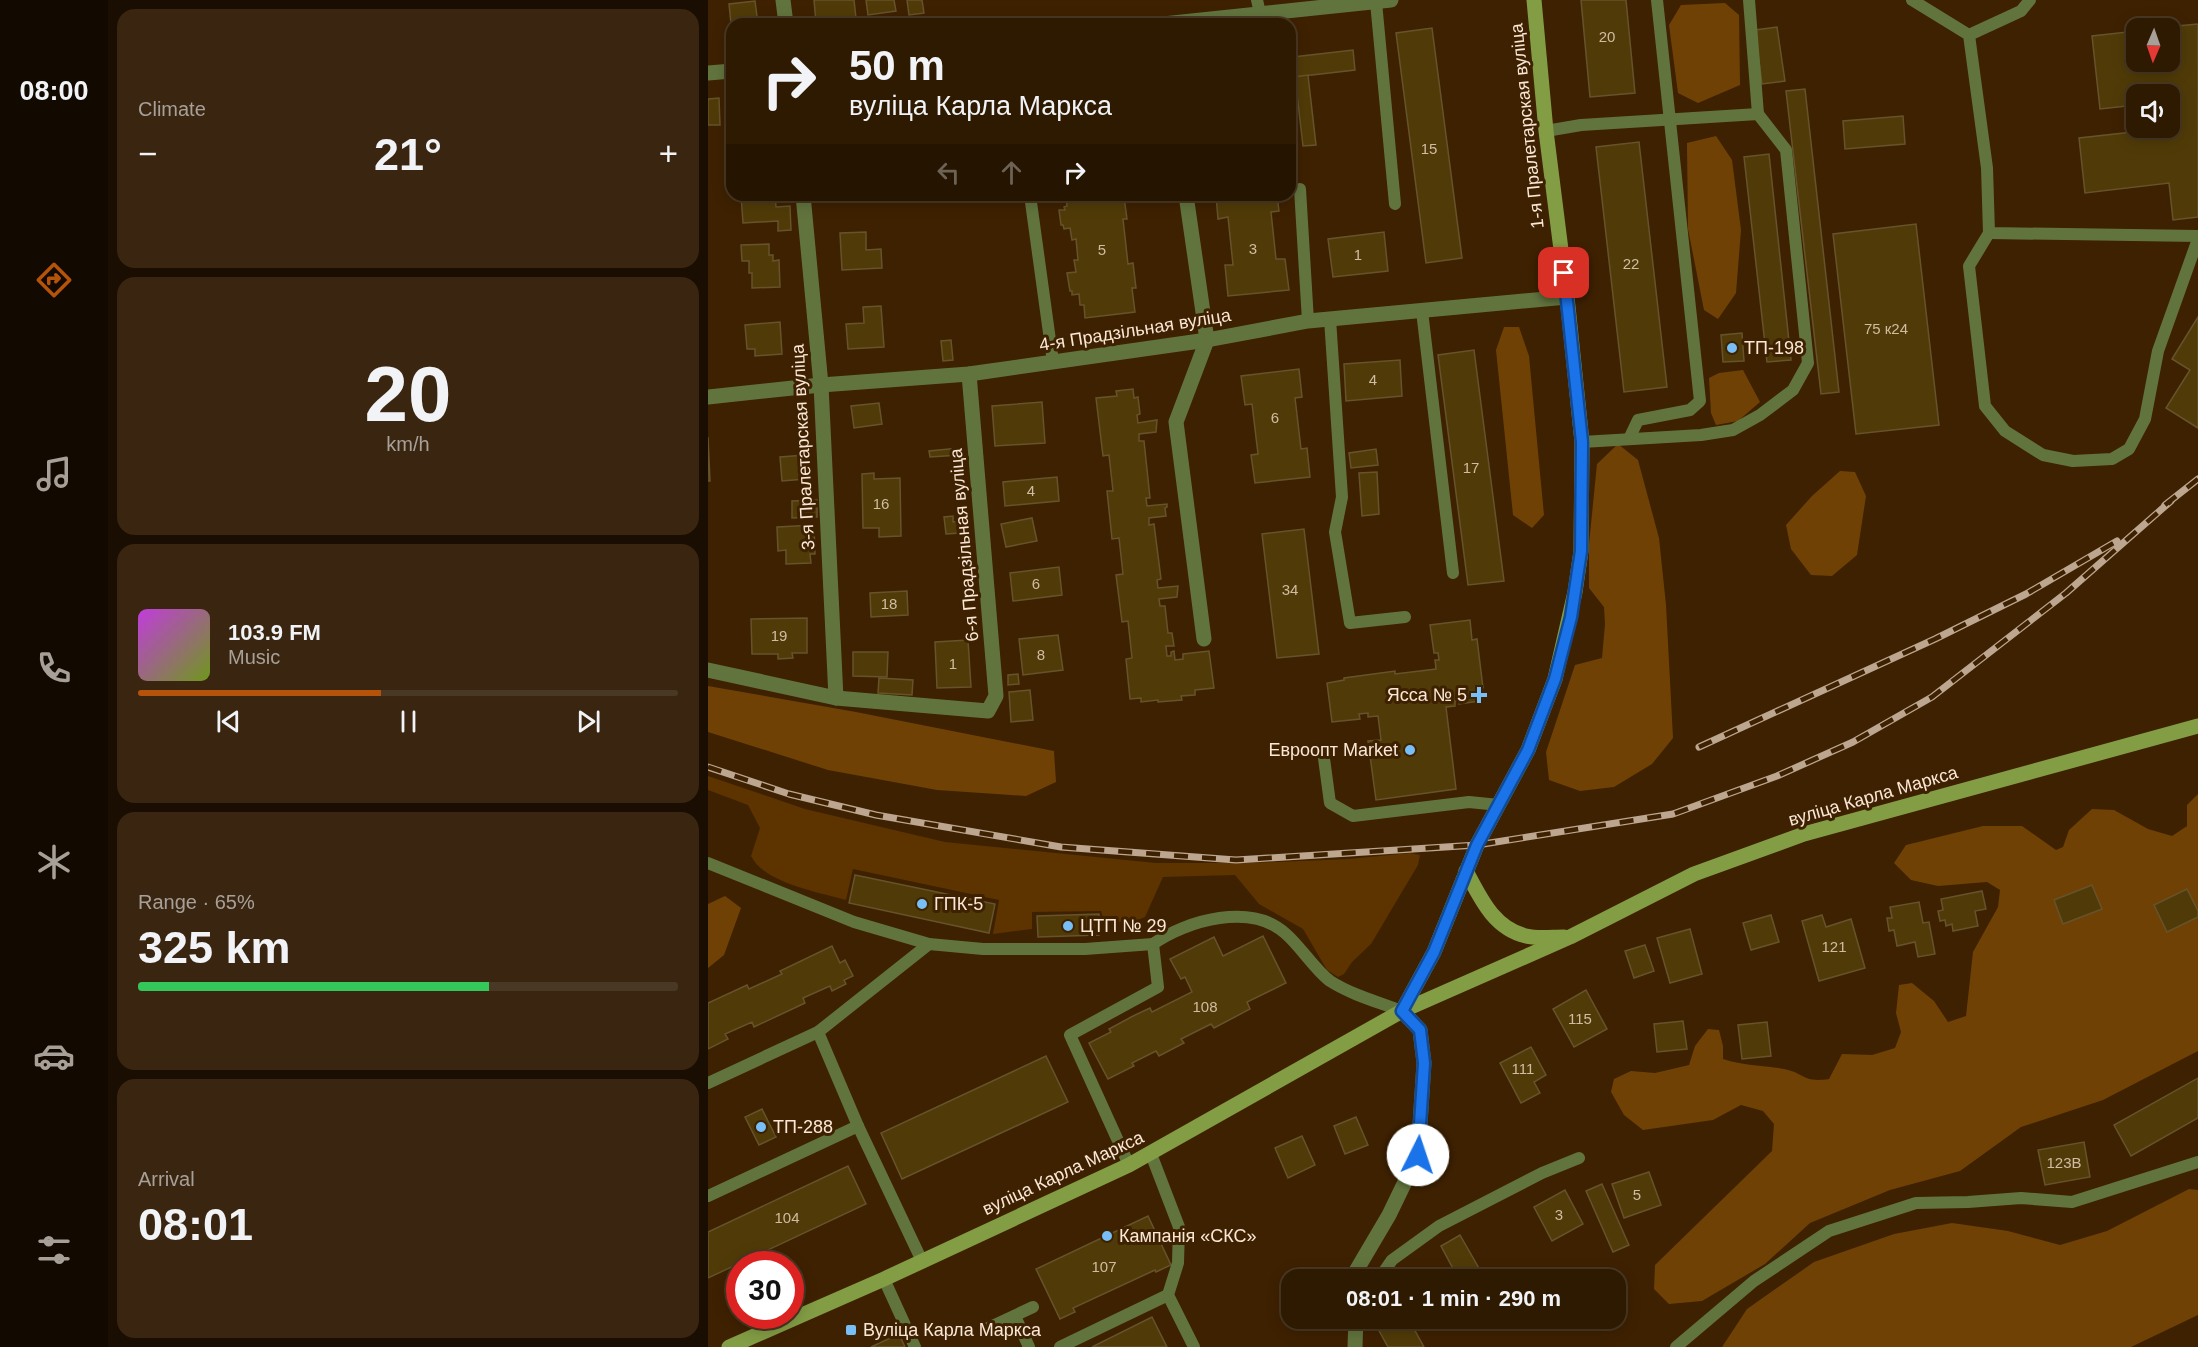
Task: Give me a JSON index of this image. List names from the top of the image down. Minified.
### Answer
{"streets":{"main road":["1-я Пралетарская вуліца","вуліца Карла Маркса"],"street":["4-я Прадзільная вуліца","3-я Пралетарская вуліца","6-я Прадзільная вуліца"]},"crossings":[["1-я Пралетарская вуліца","4-я Прадзільная вуліца"],["1-я Пралетарская вуліца","вуліца Карла Маркса"],["4-я Прадзільная вуліца","3-я Пралетарская вуліца"],["4-я Прадзільная вуліца","6-я Прадзільная вуліца"],["3-я Пралетарская вуліца","6-я Прадзільная вуліца"]],"places":{"other":["ТП-198","Евроопт Market","ГПК-5","ЦТП № 29","ТП-288","Кампанія «СКС»"],"health":["Ясса № 5"],"transit":["Вуліца Карла Маркса"]},"house_numbers":["20","15","3","5","1","22","75 к24","4","6","17","4","16","6","34","18","19","8","1","121","108","115","111","123В","5","3","104","107"],"north":"bottom","page":{"tabs":"08:00","tile":["Climate",["20","km/h"],["Range · 65%","325 km"],["Arrival","08:01"]],"turn":["50 m","вуліца Карла Маркса"],"heat":["−","21°","+"],"song":["103.9 FM","Music"],"limit":"30","trip":"08:01 · 1 min · 290 m"}}
